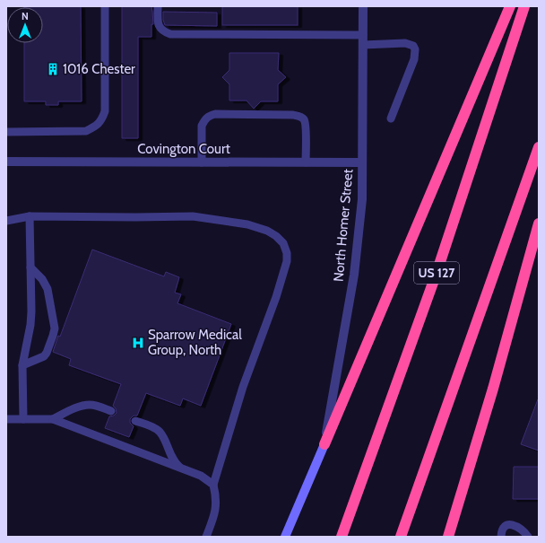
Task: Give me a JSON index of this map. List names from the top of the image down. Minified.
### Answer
{"streets":{"highway":["US 127"],"street":["Covington Court","North Homer Street"]},"crossings":[["Covington Court","North Homer Street"]],"places":{"building":["1016 Chester"],"hospital":["Sparrow Medical Group, North"]},"north":"top"}
